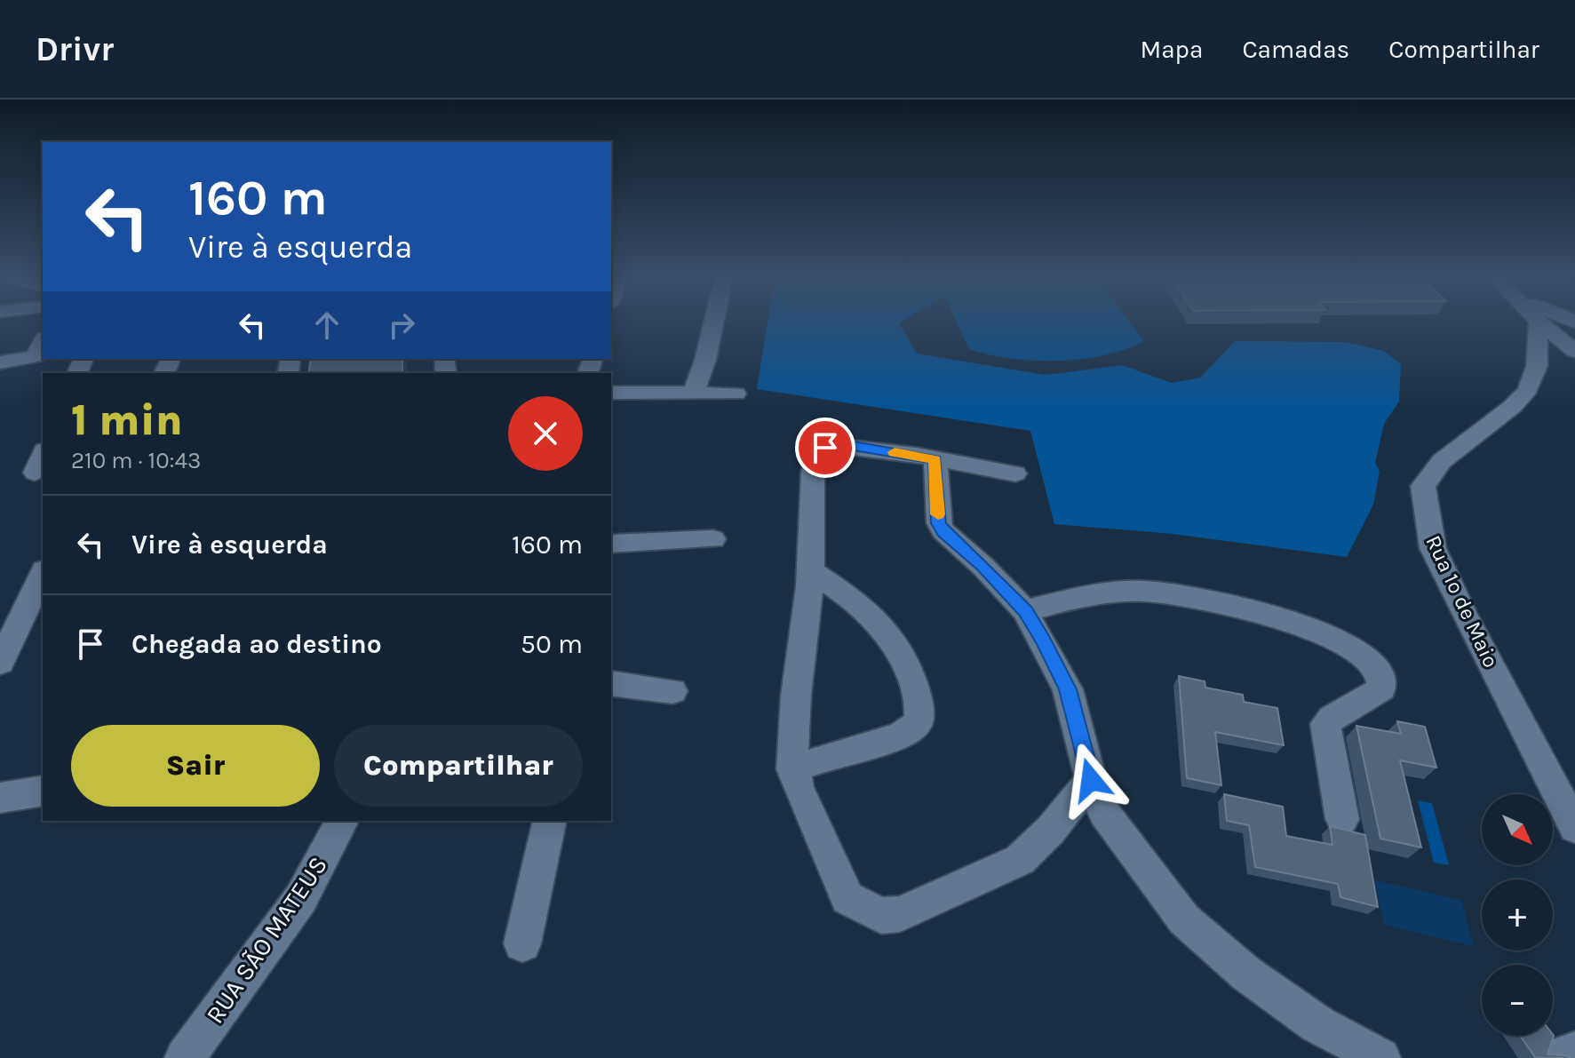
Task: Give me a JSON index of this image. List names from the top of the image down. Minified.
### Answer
{"streets":{"street":["Rua 1º de Maio","RUA SÃO MATEUS"]},"north":"bottom right","page":{"header":"Drivr","nav":["Mapa","Camadas","Compartilhar"],"turn":["160 m","Vire à esquerda"],"heading":["1 min","210 m · 10:43"],"list":[{"name":"Vire à esquerda","value":"160 m"},{"name":"Chegada ao destino","value":"50 m"}],"buttons":["Sair","Compartilhar"],"map_buttons":["+","−"]}}
